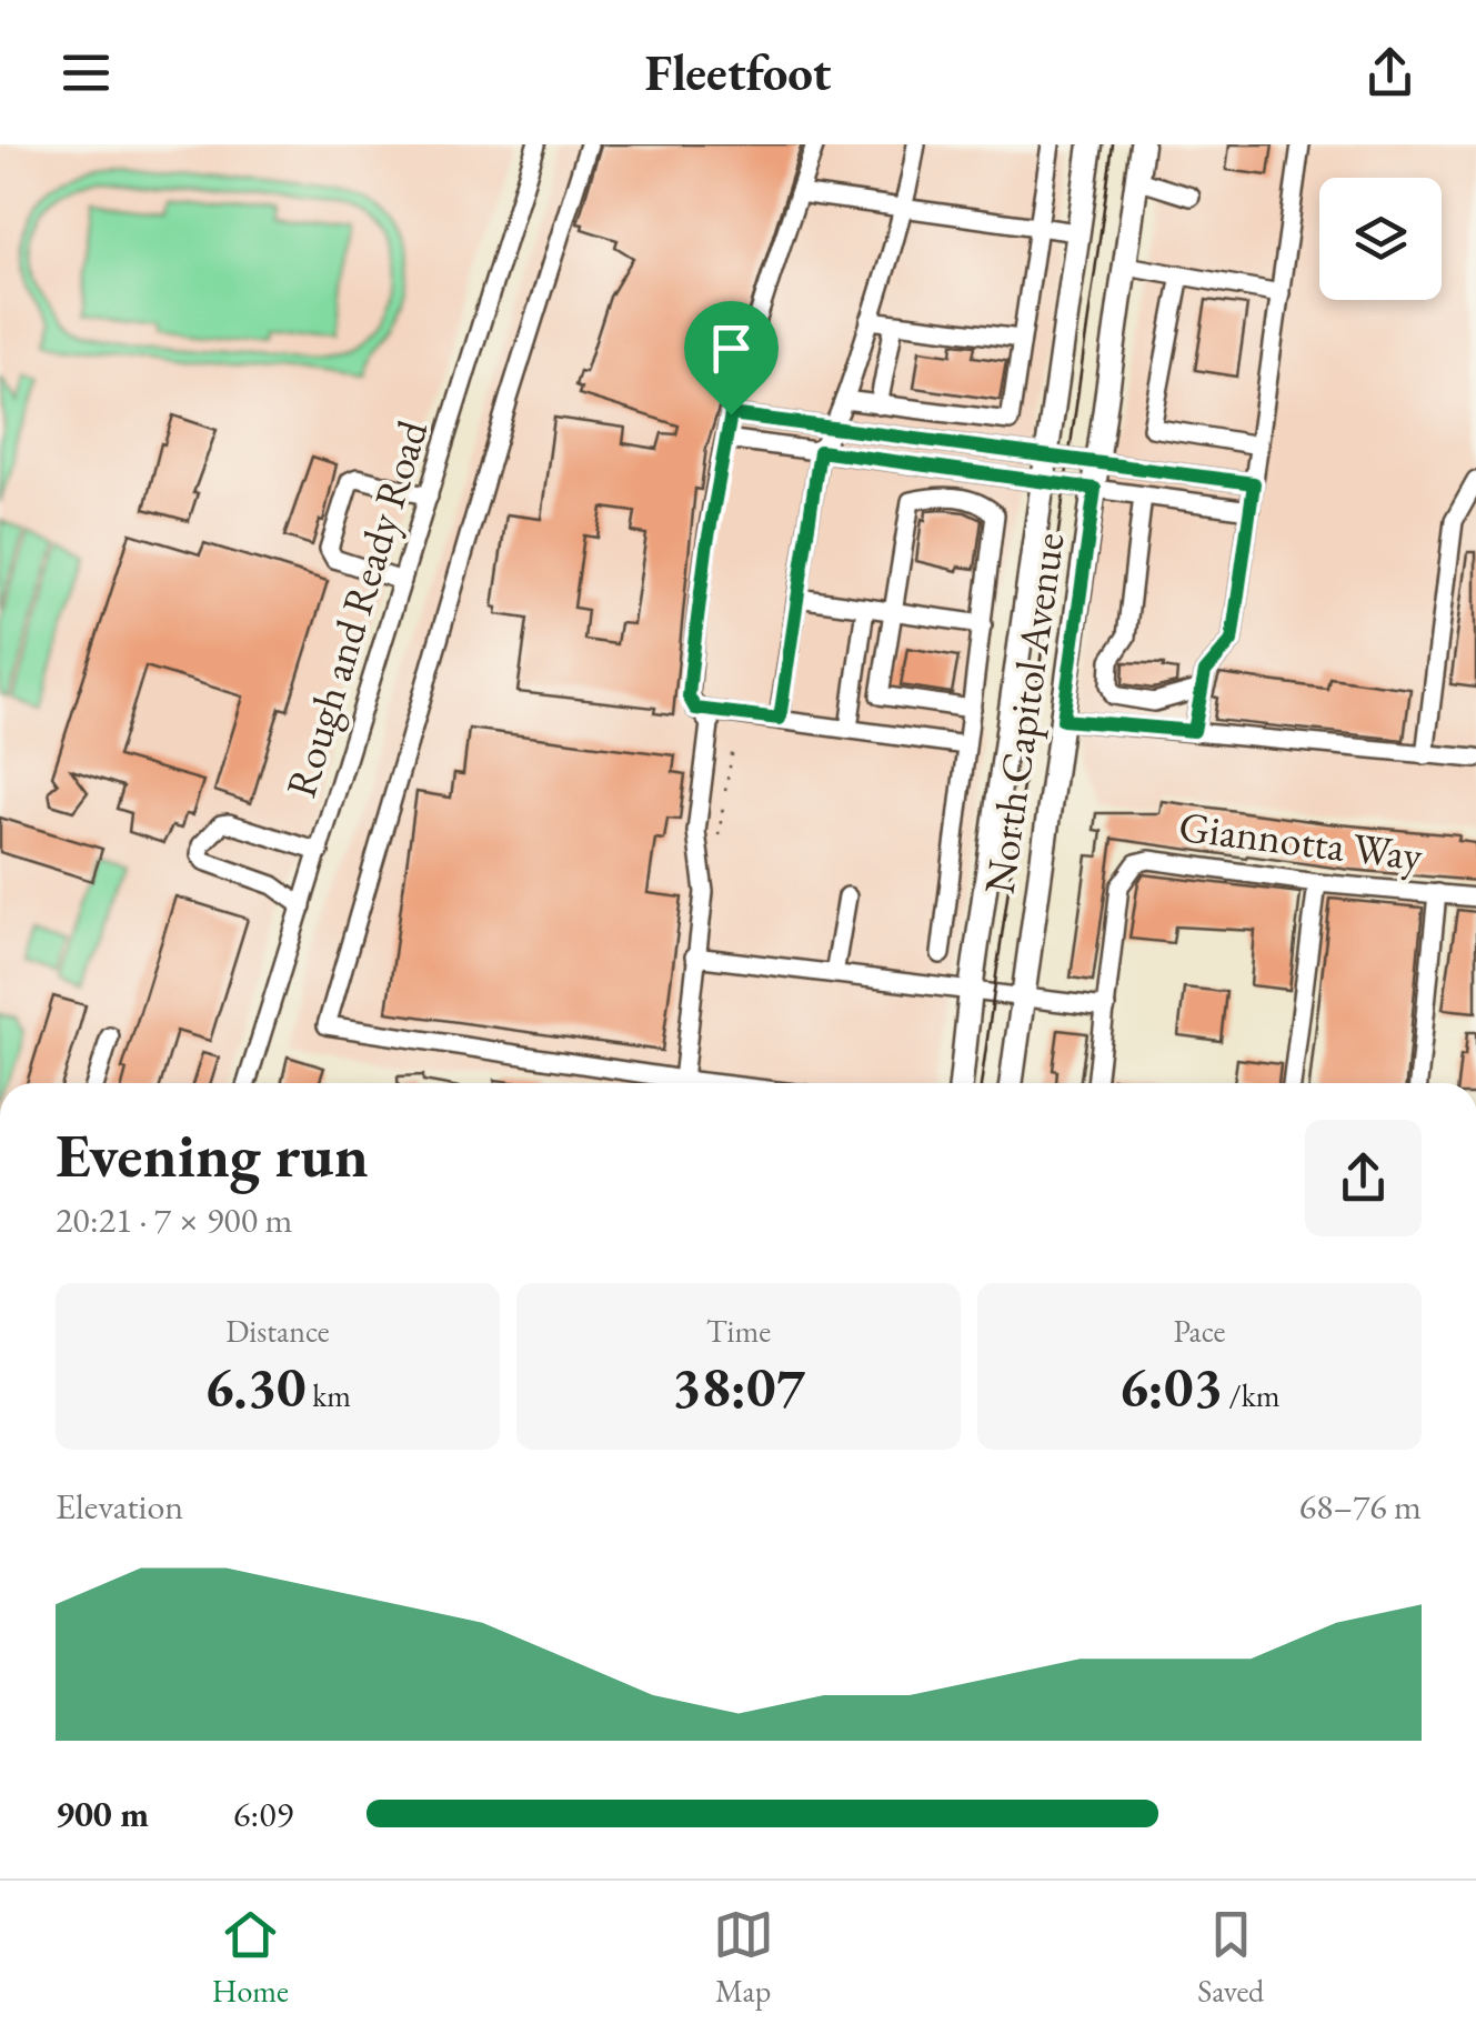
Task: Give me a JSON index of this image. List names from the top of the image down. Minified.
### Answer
{"streets":{"main road":["North Capitol Avenue"],"street":["Rough and Ready Road","Giannotta Way"]},"page":{"header":"Fleetfoot","heading":["Evening run","20:21 · 7 × 900 m"],"stats":[["Distance","6.30 km"],["Time","38:07"],["Pace","6:03 /km"]],"chart":["Elevation","68–76 m"],"list":[{"name":"900 m","note":"6:09"}],"tabs":["Home","Map","Saved"]}}
